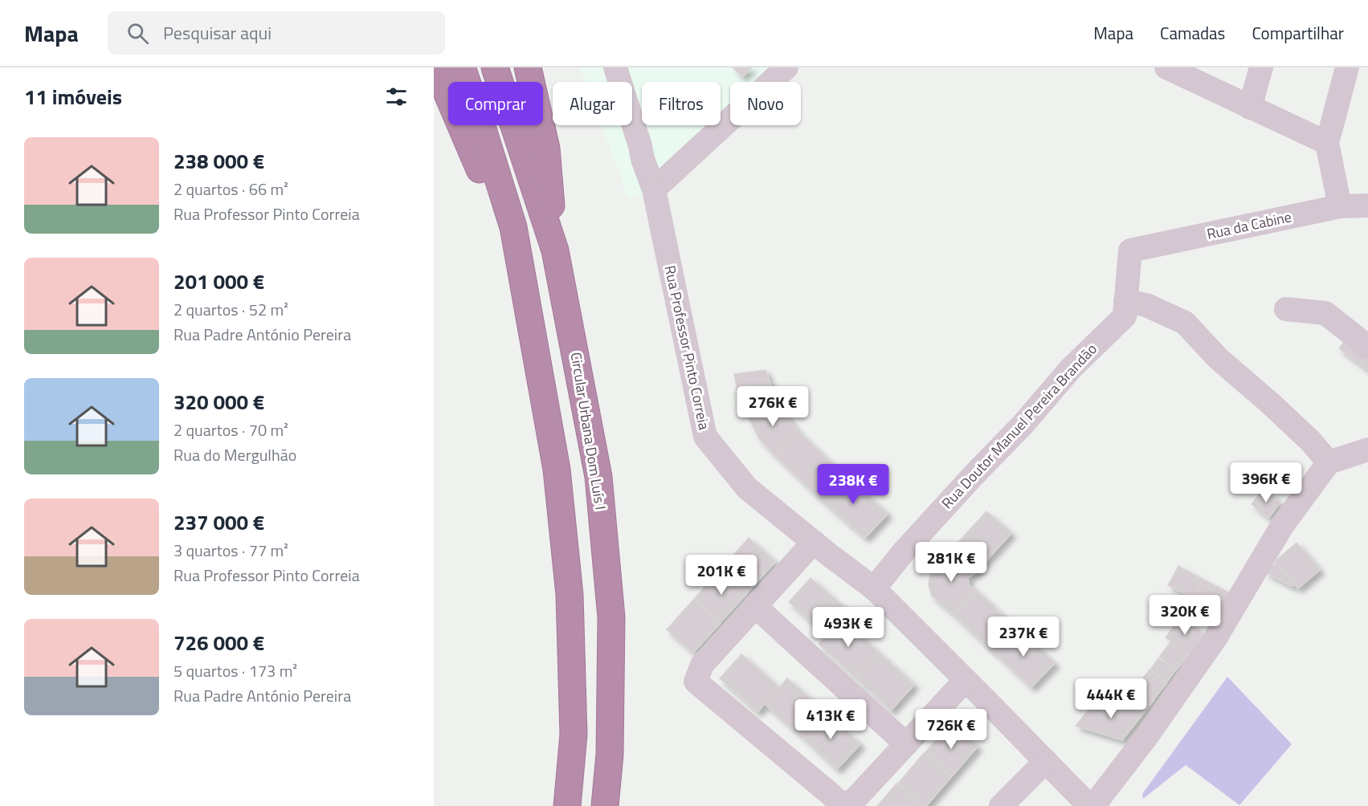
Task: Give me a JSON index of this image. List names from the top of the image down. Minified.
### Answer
{"streets":{"highway":["Circular Urbana Dom Luís I"],"street":["Rua da Cabine","Rua Professor Pinto Correia","Rua Doutor Manuel Pereira Brandão"]},"crossings":[["Rua da Cabine","Rua Doutor Manuel Pereira Brandão"],["Rua Professor Pinto Correia","Rua Doutor Manuel Pereira Brandão"]],"page":{"header":"Mapa","search":"Pesquisar aqui","nav":["Mapa","Camadas","Compartilhar"],"heading":"11 imóveis","chip":["Comprar","Alugar","Filtros","Novo"],"list":[{"name":"238 000 €","note":"2 quartos · 66 m² · Rua Professor Pinto Correia"},{"name":"201 000 €","note":"2 quartos · 52 m² · Rua Padre António Pereira"},{"name":"320 000 €","note":"2 quartos · 70 m² · Rua do Mergulhão"},{"name":"237 000 €","note":"3 quartos · 77 m² · Rua Professor Pinto Correia"},{"name":"726 000 €","note":"5 quartos · 173 m² · Rua Padre António Pereira"}],"price":["276K €","396K €","238K €","281K €","201K €","320K €","493K €","237K €","444K €","413K €","726K €"]}}
